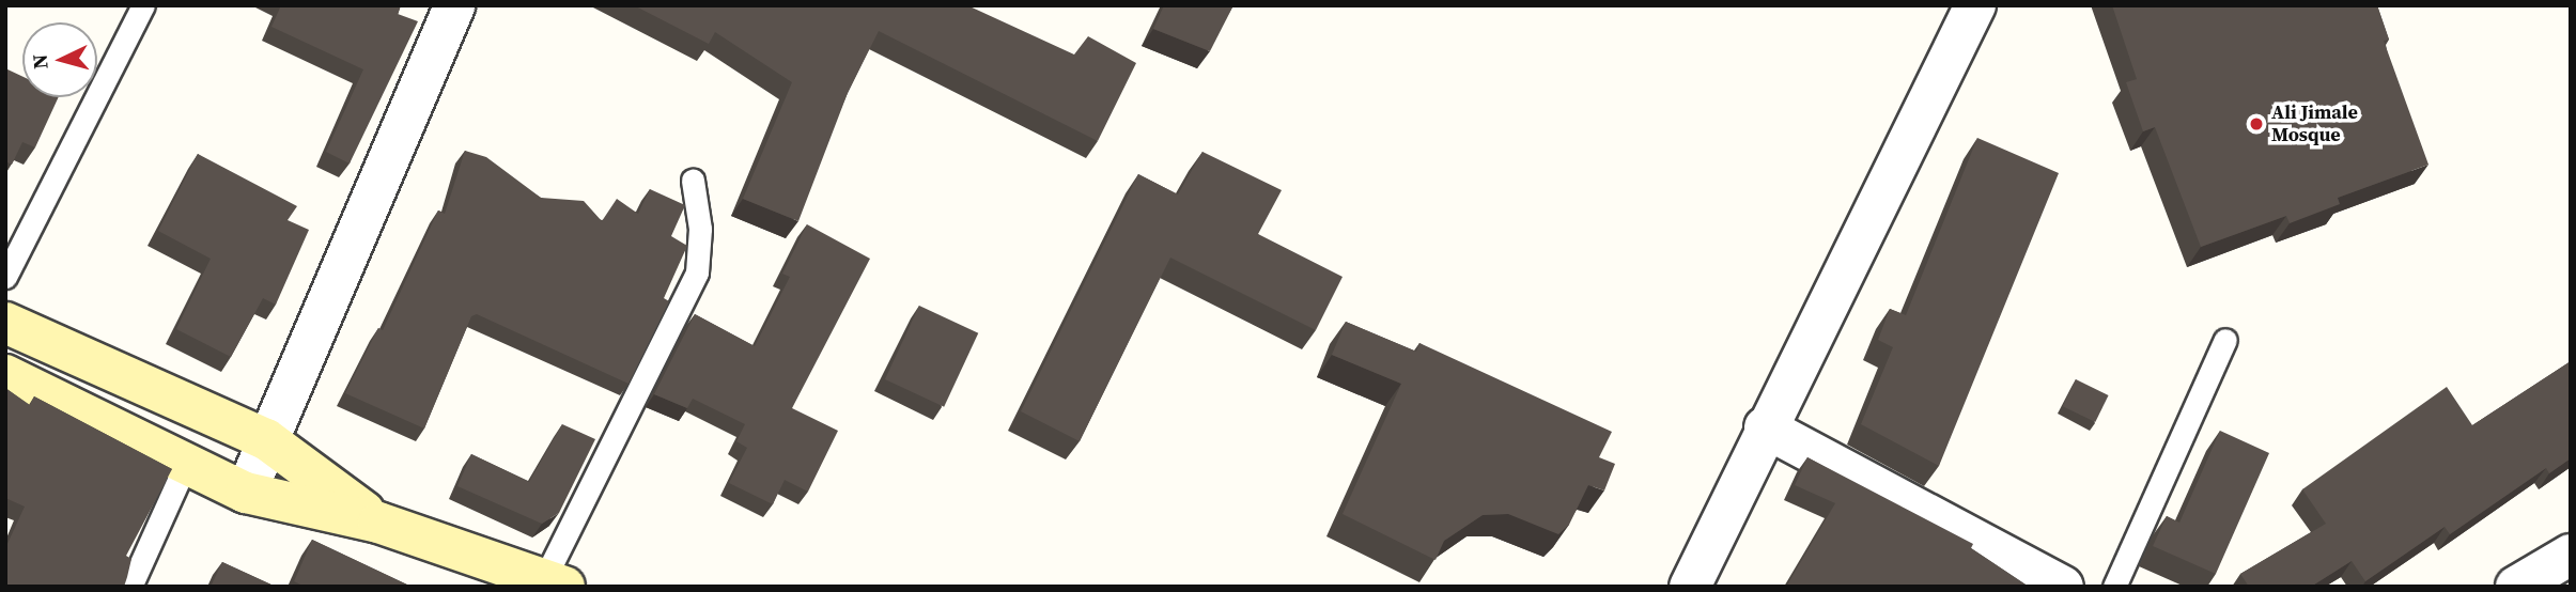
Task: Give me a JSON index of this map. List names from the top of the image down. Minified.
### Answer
{"places":["Ali Jimale Mosque"],"north":"left"}
